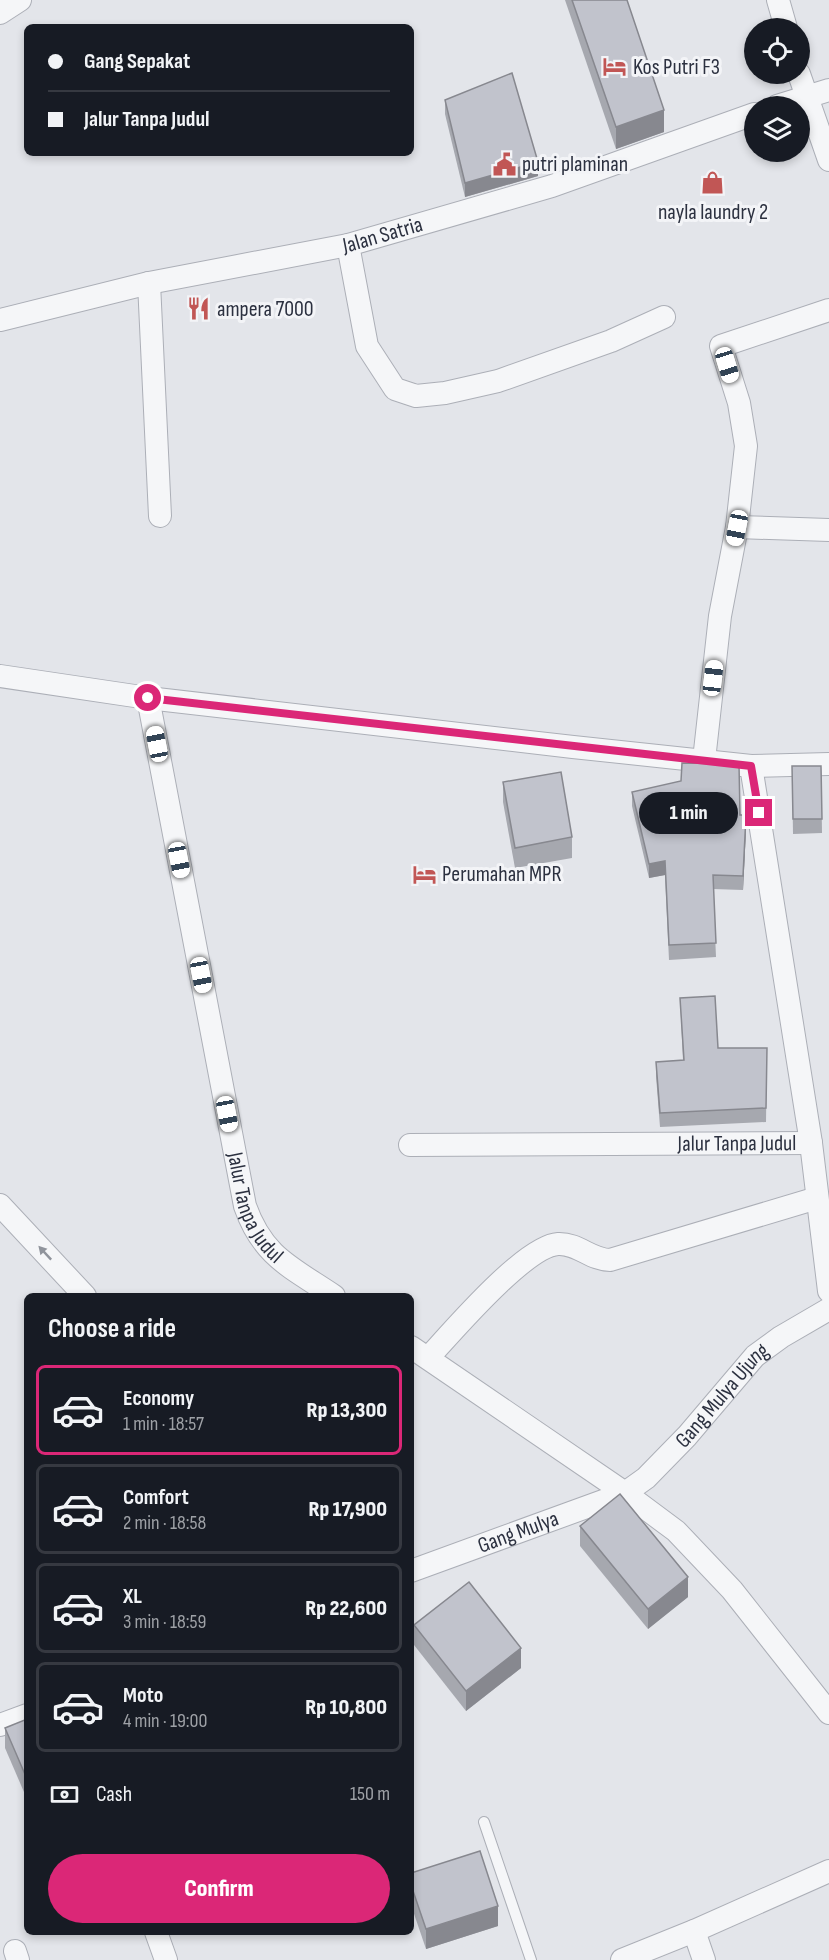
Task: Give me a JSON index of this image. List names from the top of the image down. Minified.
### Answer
{"streets":{"street":["Jalan Satria","Jalur Tanpa Judul","Gang Mulya Ujung","Gang Mulya"]},"crossings":[["Gang Mulya Ujung","Gang Mulya"]],"places":{"hotel":["Kos Putri F3","Perumahan MPR"],"public building":["putri plaminan"],"shop":["nayla laundry 2"],"restaurant":["ampera 7000"]},"page":{"banner":["Gang Sepakat","Jalur Tanpa Judul"],"bubble":"1 min","heading":"Choose a ride","list":[{"name":"Economy","note":"1 min · 18:57","value":"Rp 13,300"},{"name":"Comfort","note":"2 min · 18:58","value":"Rp 17,900"},{"name":"XL","note":"3 min · 18:59","value":"Rp 22,600"},{"name":"Moto","note":"4 min · 19:00","value":"Rp 10,800"}],"pay":["Cash","150 m"],"buttons":"Confirm"}}
